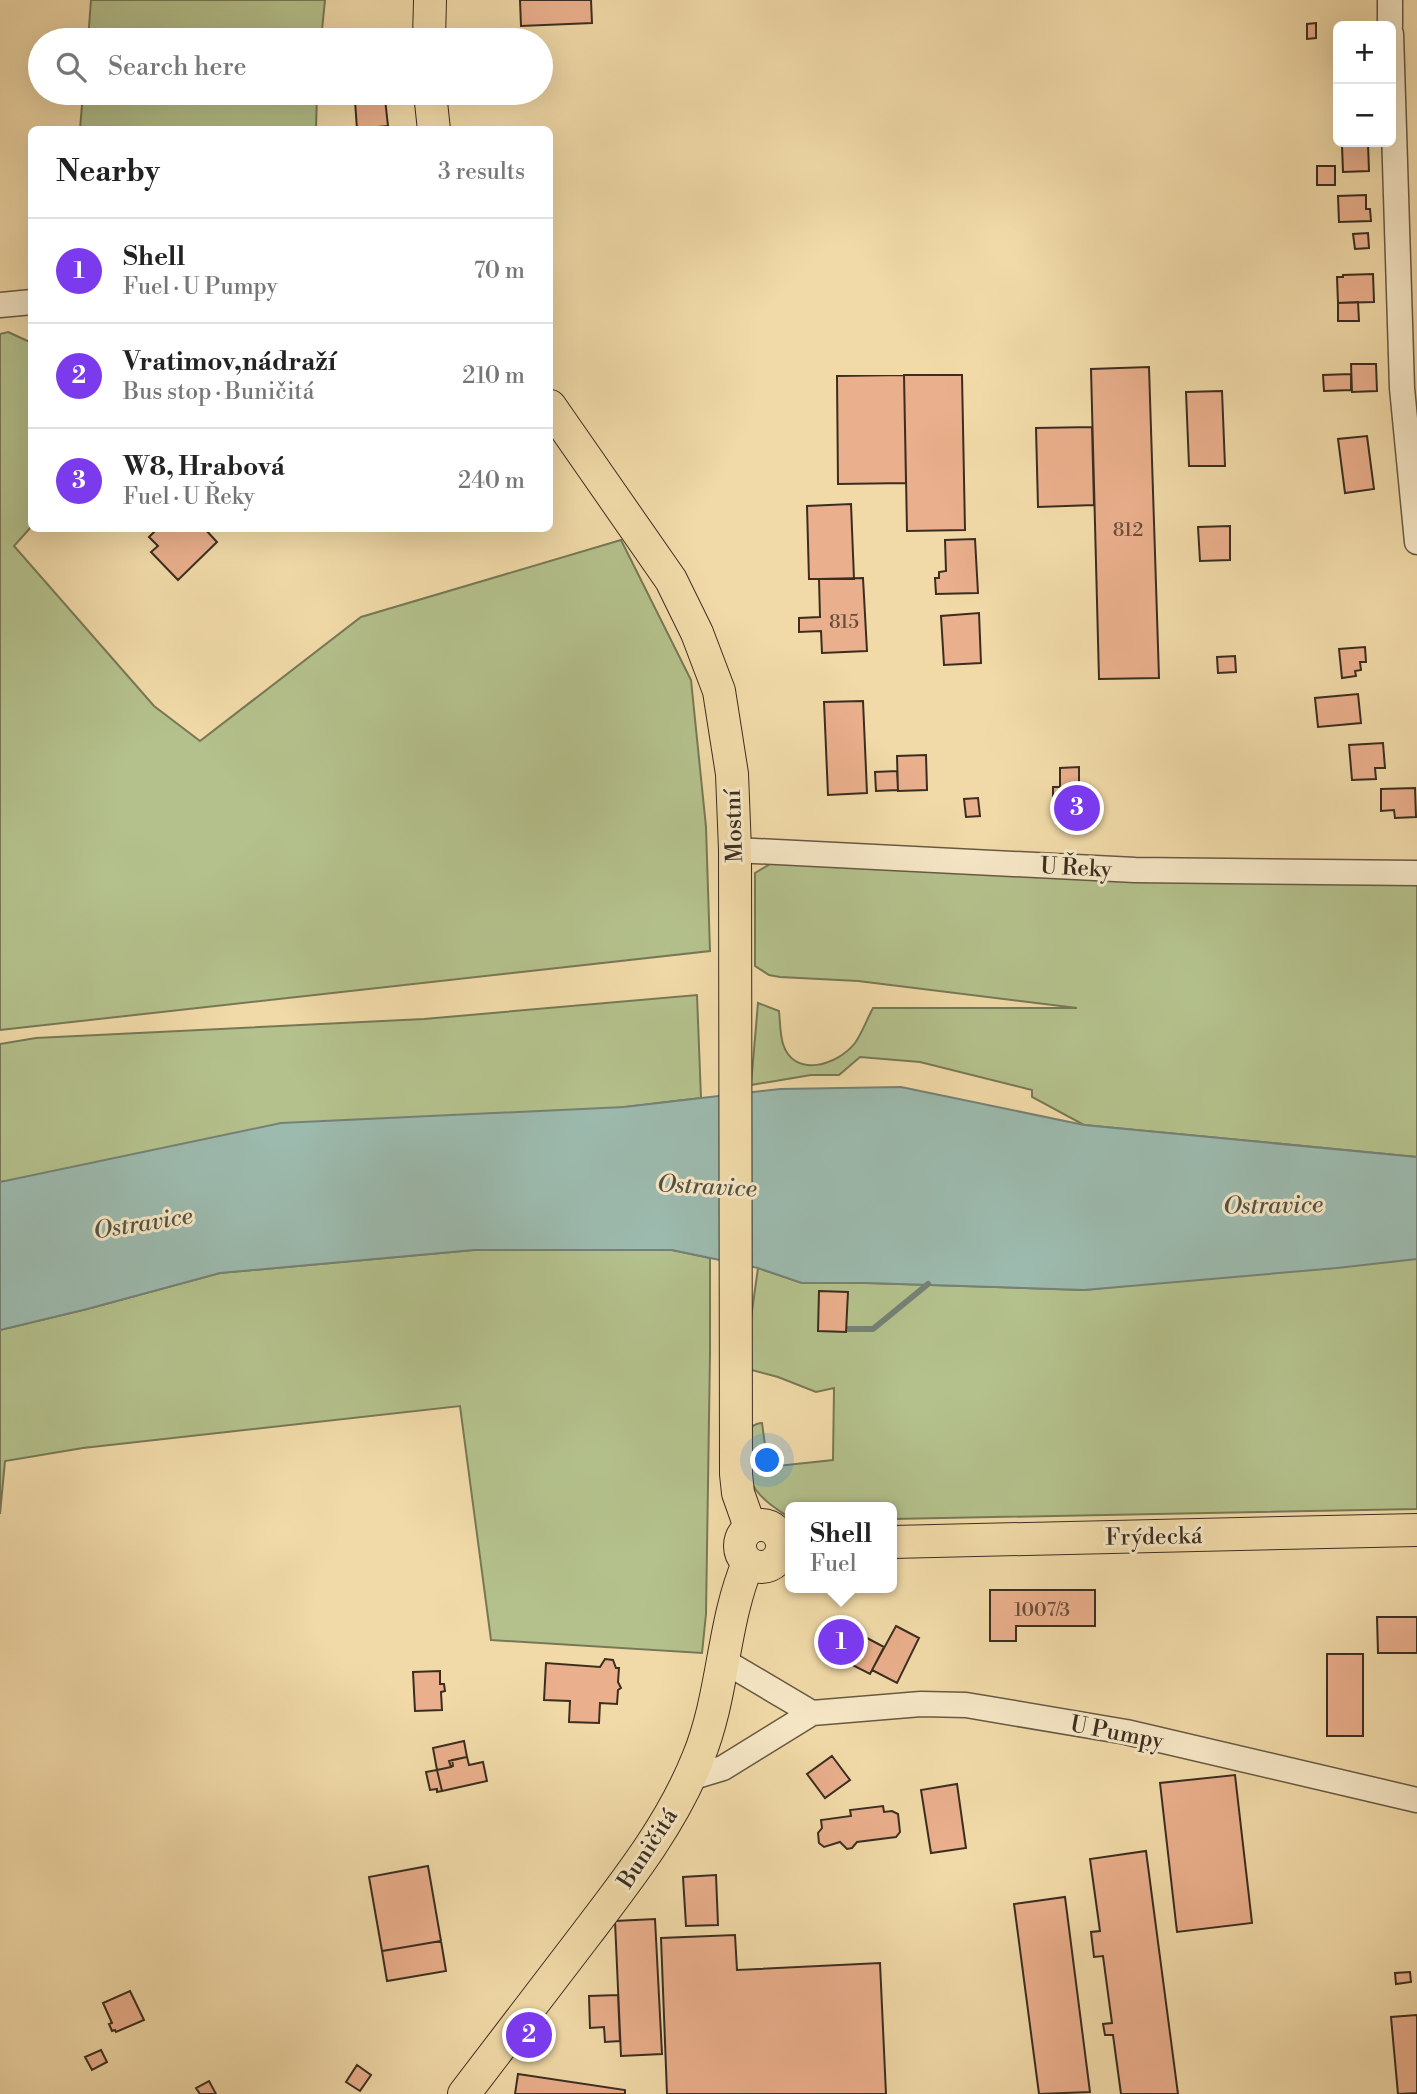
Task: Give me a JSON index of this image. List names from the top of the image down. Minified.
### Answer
{"streets":{"main road":["Mostní","Frýdecká","Buničitá"],"street":["U Řeky","U Pumpy"]},"crossings":[["Mostní","U Řeky"],["U Pumpy","Buničitá"]],"water":["Ostravice"],"house_numbers":["812","815","1007/3"],"page":{"map_buttons":["+","−"],"search":"Search here","heading":["Nearby","3 results"],"list":[{"mark":"1","name":"Shell","note":"Fuel · U Pumpy","value":"70 m"},{"mark":"2","name":"Vratimov,nádraží","note":"Bus stop · Buničitá","value":"210 m"},{"mark":"3","name":"W8, Hrabová","note":"Fuel · U Řeky","value":"240 m"}],"pins":["3","1","2"],"popup":["Shell","Fuel"]}}
